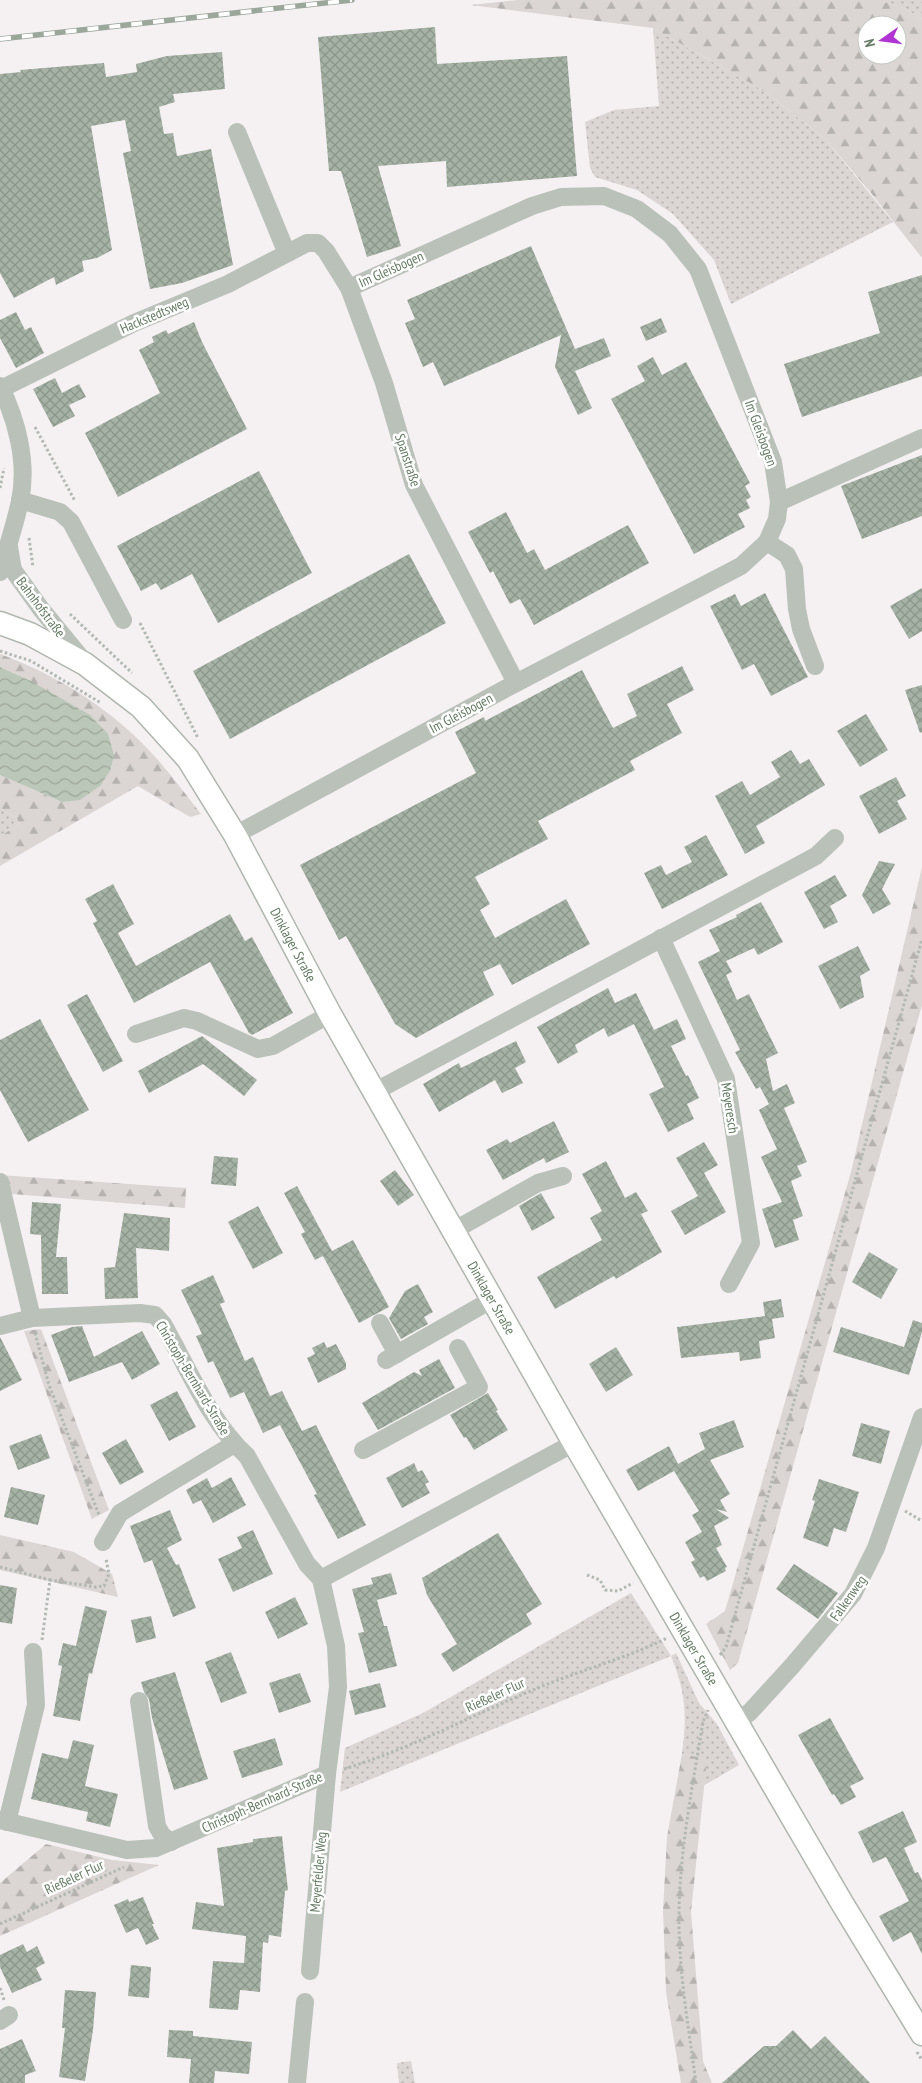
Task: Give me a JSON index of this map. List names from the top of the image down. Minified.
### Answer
{"streets":{"main road":["Dinklager Straße"],"street":["Im Gleisbogen","Hackstedtsweg","Spanstraße","Bahnhofstraße","Meyeresch","Christoph-Bernhard-Straße","Falkenweg","Meyerfelder Weg"],"path":["Rießeler Flur"]},"crossings":[["Im Gleisbogen","Spanstraße"],["Im Gleisbogen","Dinklager Straße"],["Hackstedtsweg","Spanstraße"],["Hackstedtsweg","Bahnhofstraße"],["Bahnhofstraße","Dinklager Straße"],["Dinklager Straße","Falkenweg"],["Christoph-Bernhard-Straße","Rießeler Flur"],["Christoph-Bernhard-Straße","Meyerfelder Weg"],["Rießeler Flur","Meyerfelder Weg"]],"north":"left"}
